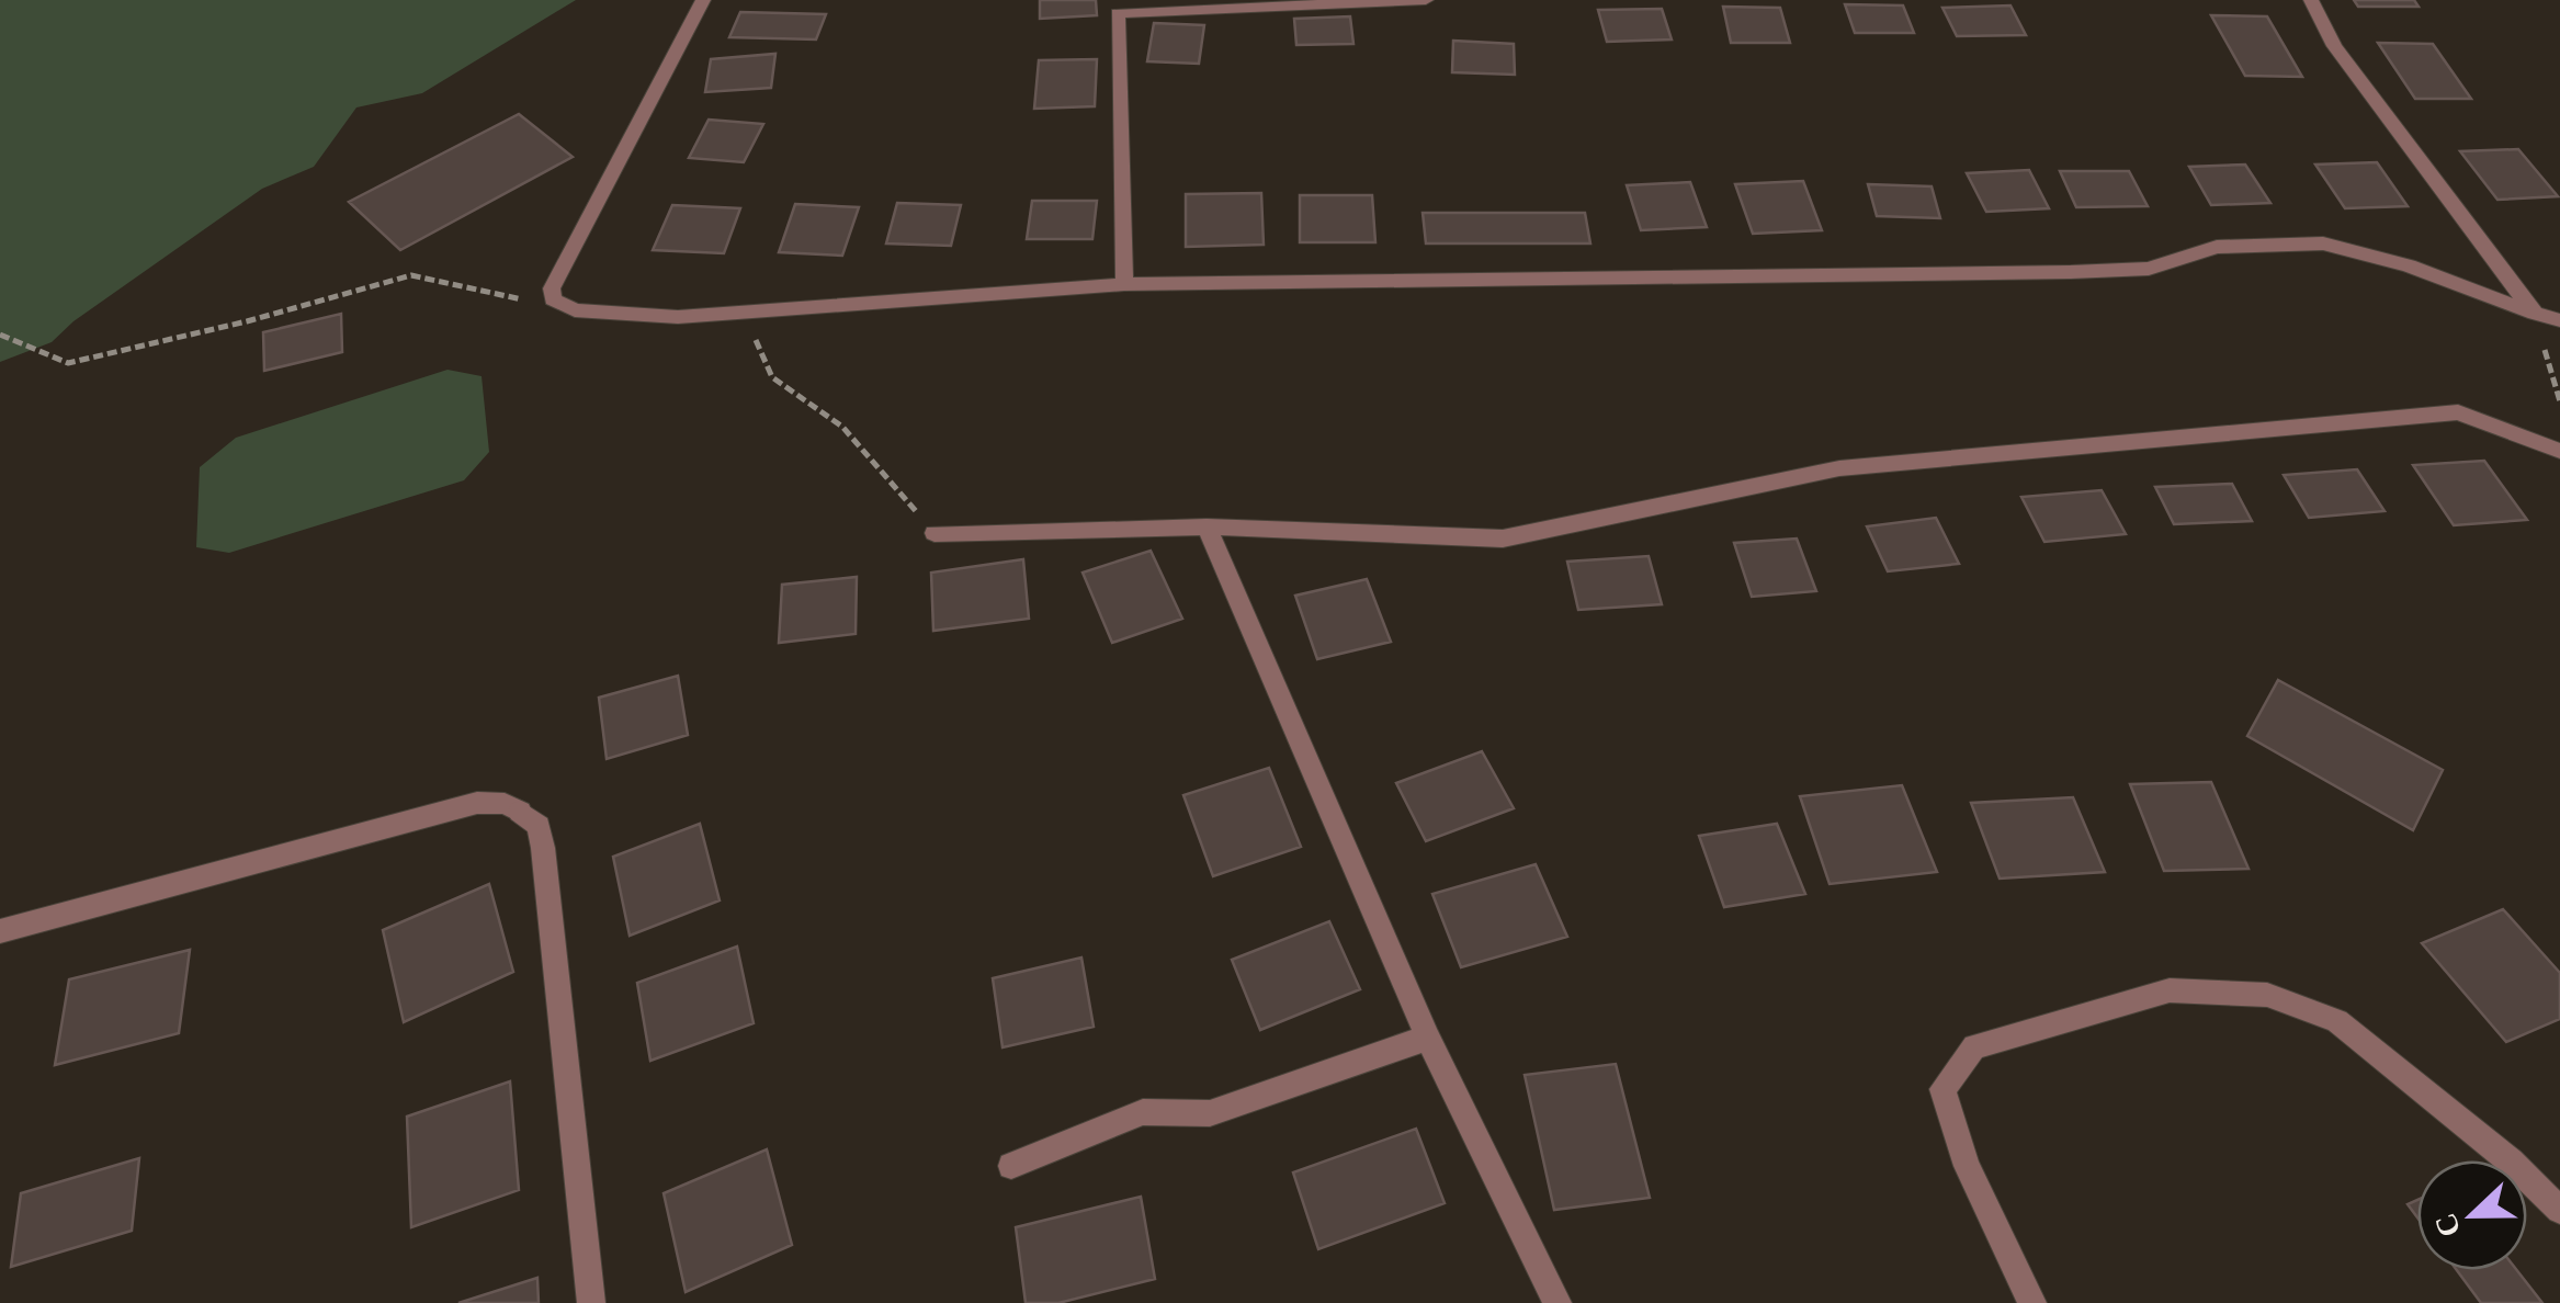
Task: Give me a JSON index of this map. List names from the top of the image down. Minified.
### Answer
{"north":"left"}
